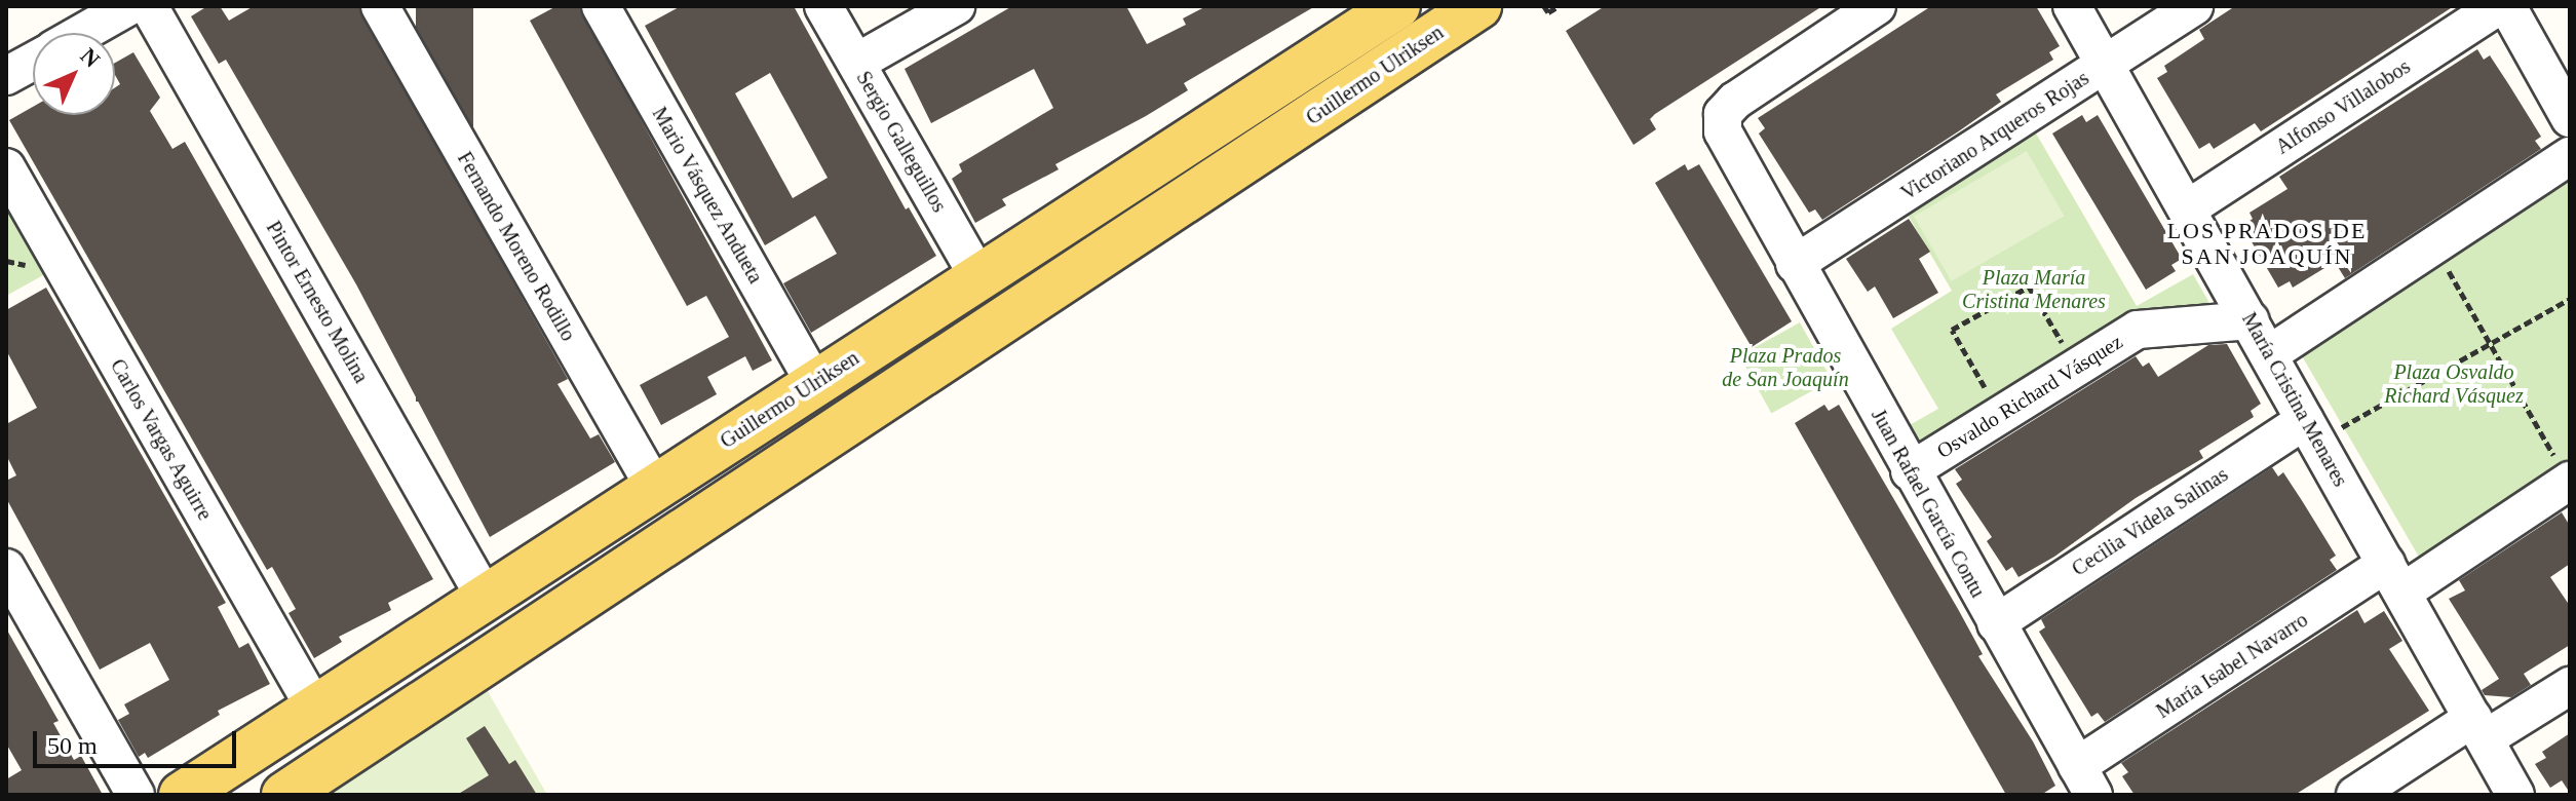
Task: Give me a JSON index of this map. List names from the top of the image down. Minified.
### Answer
{"streets":{"main road":["Guillermo Ulriksen"],"street":["Alfonso Villalobos","Victoriano Arqueros Rojas","Sergio Galleguillos","Mario Vásquez Andueta","Fernando Moreno Rodillo","Pintor Ernesto Molina","Osvaldo Richard Vásquez","María Cristina Menares","Carlos Vargas Aguirre","Juan Rafael García Contu","Cecilia Videla Salinas","María Isabel Navarro"]},"crossings":[["Guillermo Ulriksen","Sergio Galleguillos"],["Guillermo Ulriksen","Mario Vásquez Andueta"],["Guillermo Ulriksen","Fernando Moreno Rodillo"],["Guillermo Ulriksen","Pintor Ernesto Molina"],["Guillermo Ulriksen","Carlos Vargas Aguirre"],["Alfonso Villalobos","María Cristina Menares"],["Victoriano Arqueros Rojas","María Cristina Menares"],["Victoriano Arqueros Rojas","Juan Rafael García Contu"],["Osvaldo Richard Vásquez","María Cristina Menares"],["Osvaldo Richard Vásquez","Juan Rafael García Contu"],["María Cristina Menares","Cecilia Videla Salinas"],["María Cristina Menares","María Isabel Navarro"],["Juan Rafael García Contu","Cecilia Videla Salinas"],["Juan Rafael García Contu","María Isabel Navarro"]],"districts":["LOS PRADOS DE SAN JOAQUÍN"],"parks":["Plaza María Cristina Menares","Plaza Prados de San Joaquín","Plaza Osvaldo Richard Vásquez"],"scale_bar":"50 m","north":"top right"}
